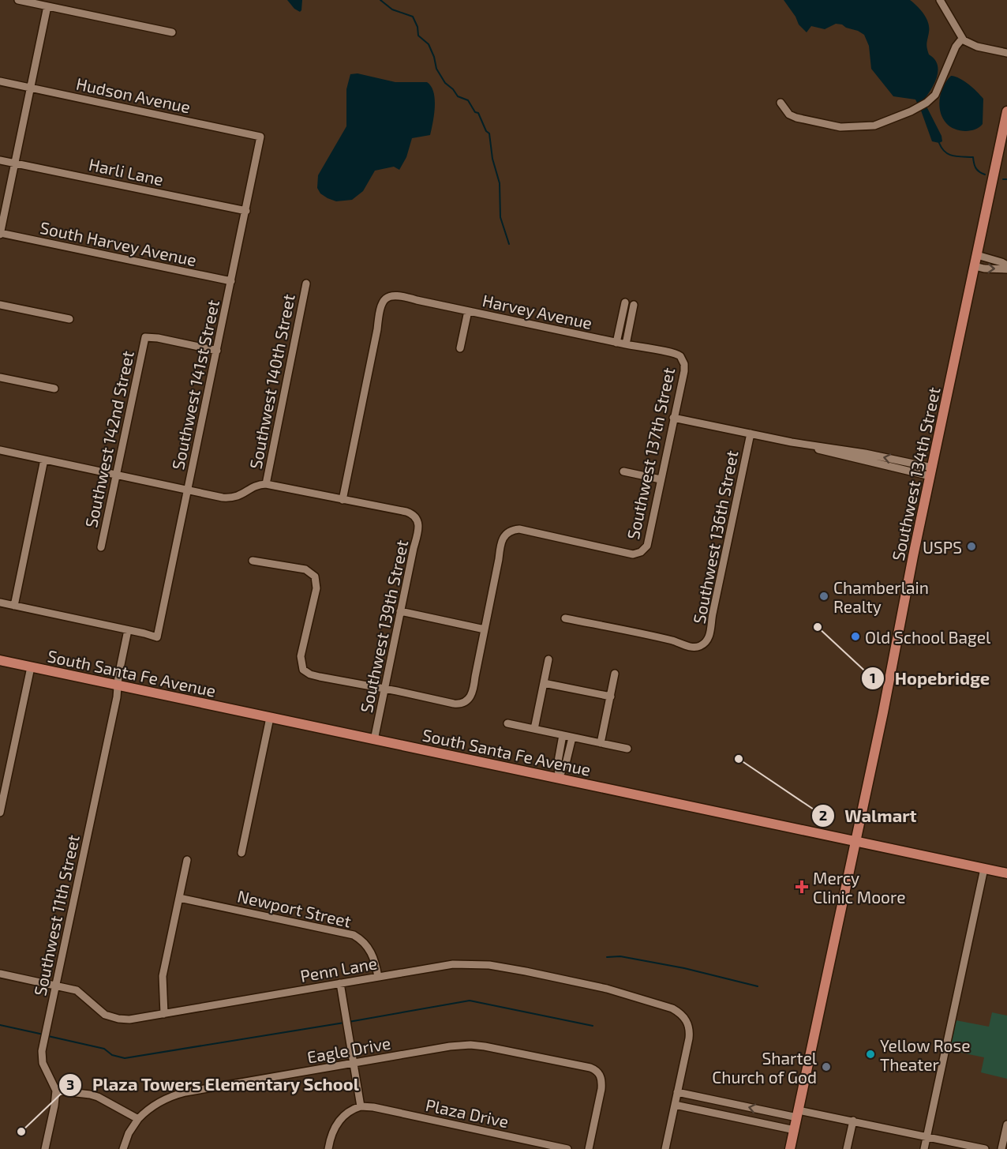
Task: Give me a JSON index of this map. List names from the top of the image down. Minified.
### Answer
{"streets":{"main road":["Southwest 134th Street","South Santa Fe Avenue"],"street":["Hudson Avenue","Harli Lane","South Harvey Avenue","Harvey Avenue","Southwest 140th Street","Southwest 141st Street","Southwest 142nd Street","Southwest 137th Street","Southwest 136th Street","Southwest 139th Street","Newport Street","Southwest 11th Street","Penn Lane","Eagle Drive","Plaza Drive"]},"crossings":[["Hudson Avenue","Southwest 141st Street"],["Harli Lane","Southwest 141st Street"],["South Harvey Avenue","Southwest 141st Street"],["Harvey Avenue","Southwest 137th Street"],["Harvey Avenue","Southwest 139th Street"],["Southwest 141st Street","Southwest 142nd Street"],["Southwest 141st Street","Southwest 11th Street"],["Southwest 134th Street","South Santa Fe Avenue"],["Southwest 139th Street","South Santa Fe Avenue"],["South Santa Fe Avenue","Southwest 11th Street"],["Newport Street","Penn Lane"],["Southwest 11th Street","Penn Lane"]],"places":{"other":["USPS","Chamberlain Realty","Hopebridge","Old School Bagel","Walmart","Yellow Rose Theater","Shartel Church of God","Plaza Towers Elementary School"],"health":["Mercy Clinic Moore"]}}
